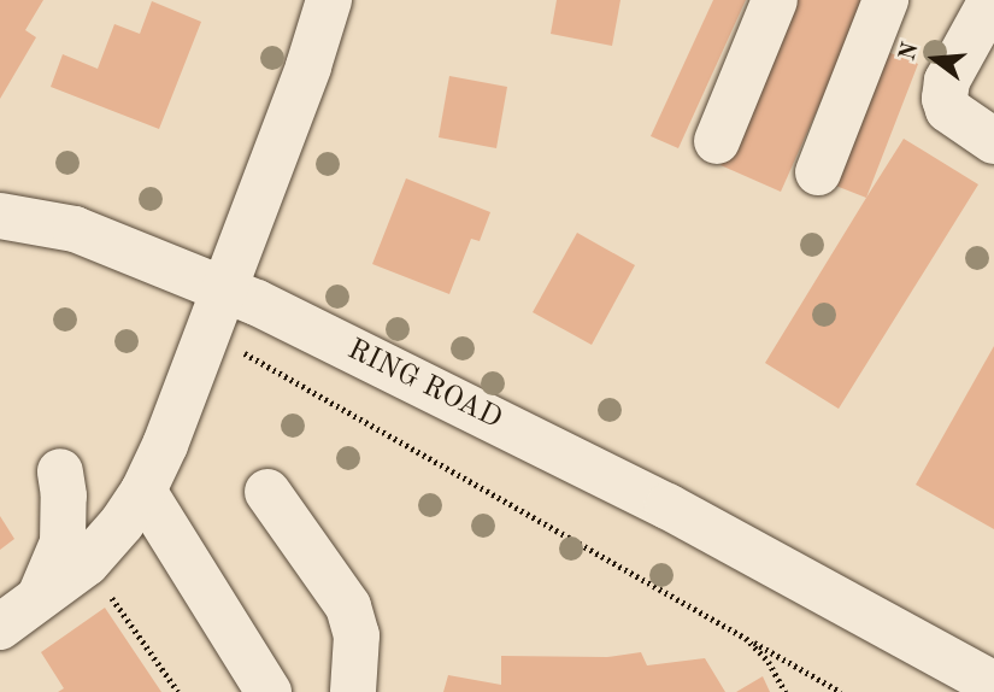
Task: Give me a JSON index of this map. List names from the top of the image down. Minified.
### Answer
{"streets":{"street":["RING ROAD"]},"north":"left"}
